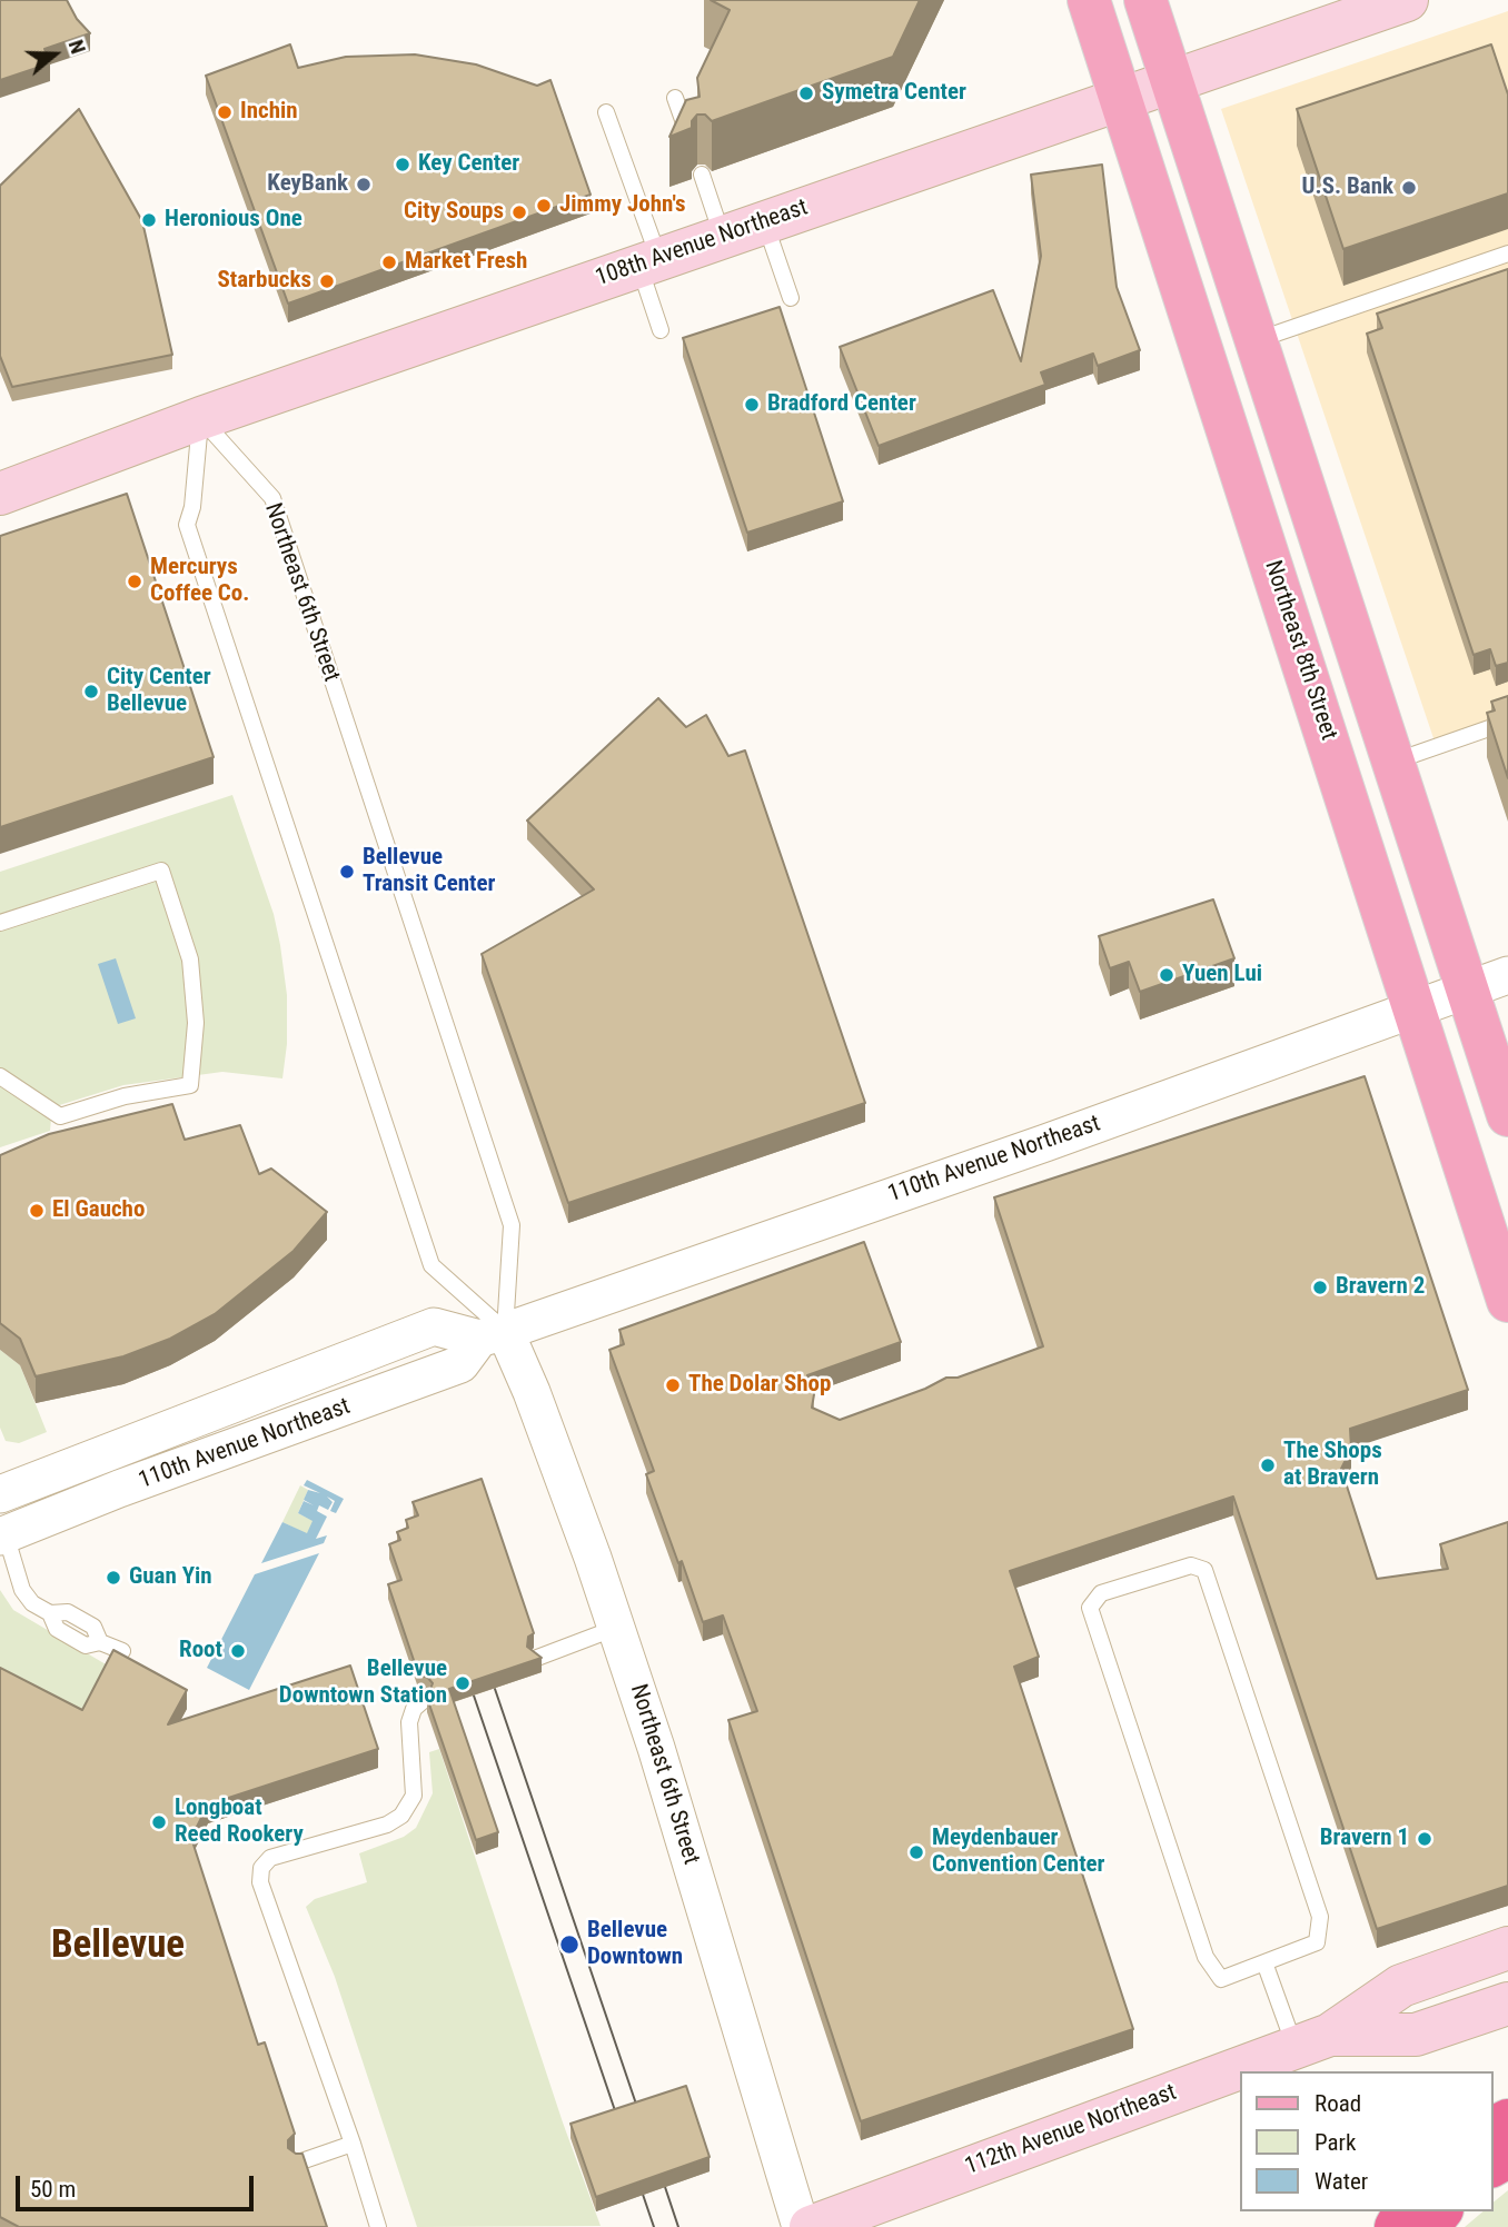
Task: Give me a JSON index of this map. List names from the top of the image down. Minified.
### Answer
{"streets":{"main road":["108th Avenue Northeast","Northeast 8th Street","112th Avenue Northeast"],"street":["Northeast 6th Street","110th Avenue Northeast"]},"crossings":[["108th Avenue Northeast","Northeast 6th Street"],["108th Avenue Northeast","Northeast 8th Street"],["Northeast 6th Street","110th Avenue Northeast"],["Northeast 8th Street","110th Avenue Northeast"]],"districts":["Bellevue"],"places":["Symetra Center","Inchin","Key Center","KeyBank","U.S. Bank","Jimmy John's","City Soups","Heronious One","Market Fresh","Starbucks","Bradford Center","Mercurys Coffee Co.","City Center Bellevue","Bellevue Transit Center","Yuen Lui","El Gaucho","Bravern 2","The Dolar Shop","The Shops at Bravern","Guan Yin","Root","Bellevue Downtown Station","Longboat Reed Rookery","Bravern 1","Meydenbauer Convention Center","Bellevue Downtown"],"legend":["Road","Park","Water"],"scale_bar":"50 m","north":"right"}
